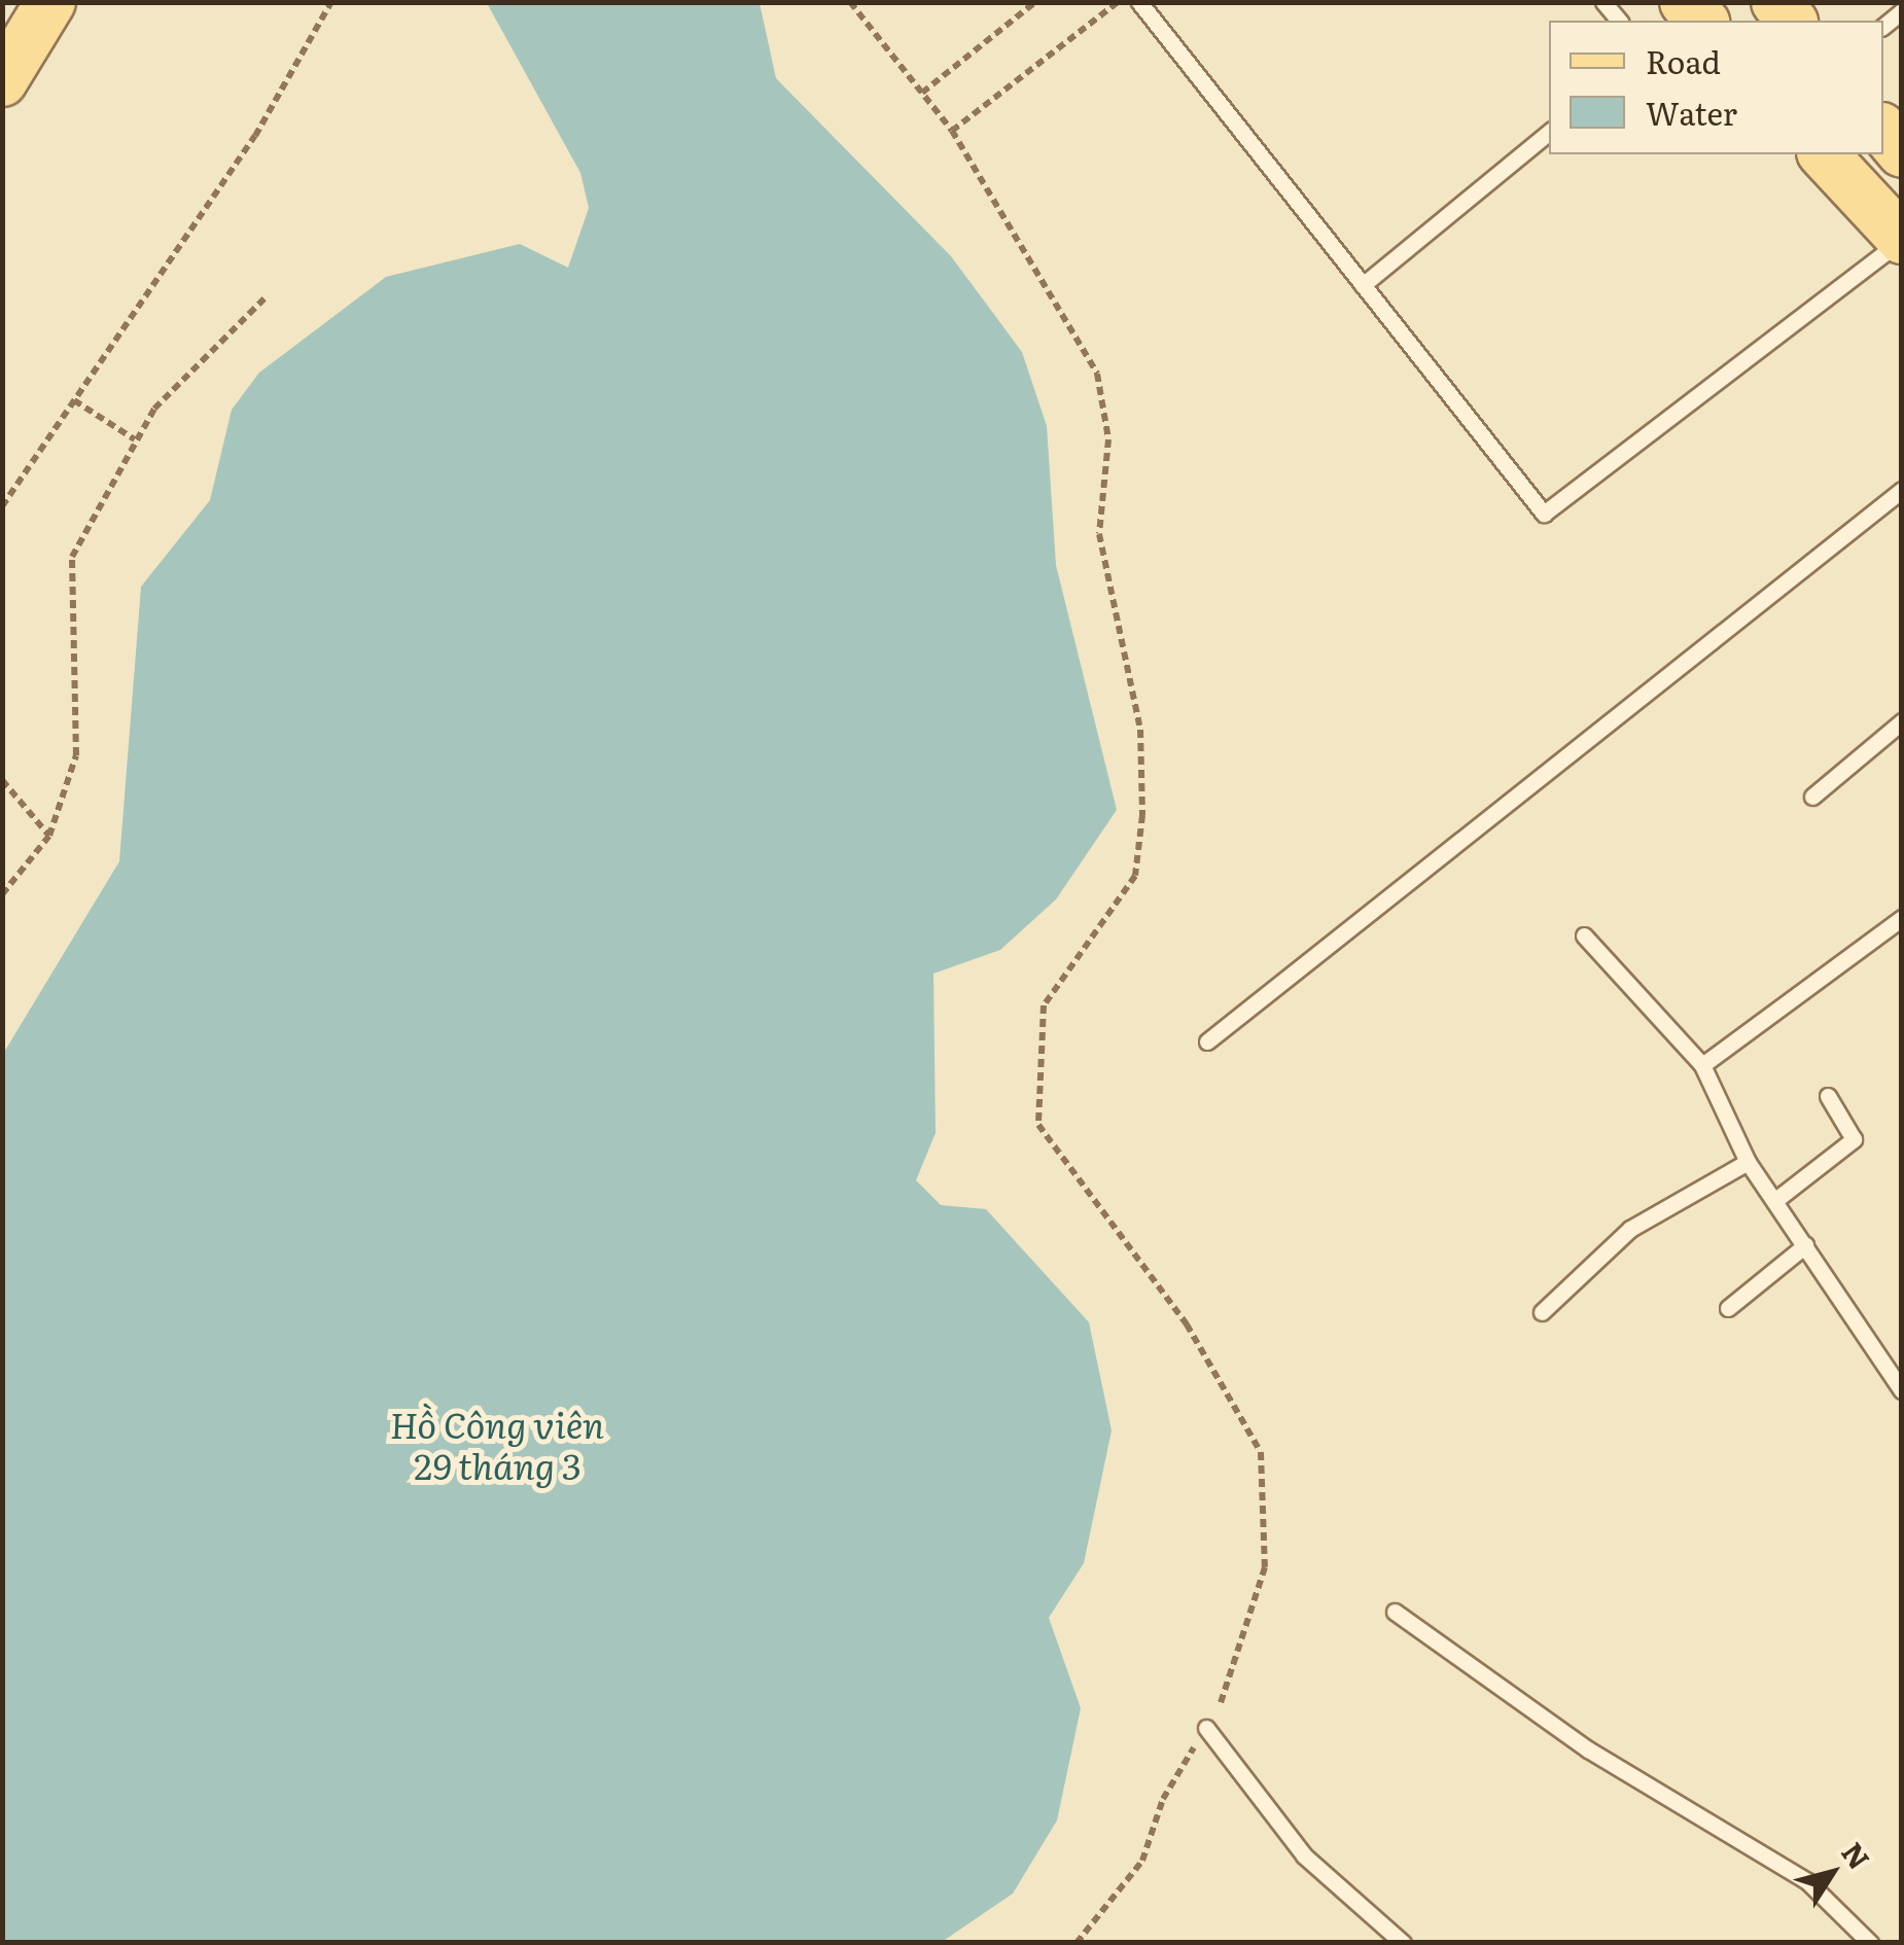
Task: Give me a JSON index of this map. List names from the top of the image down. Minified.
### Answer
{"water":["Hồ Công viên 29 tháng 3"],"legend":["Road","Water"],"north":"top right"}
